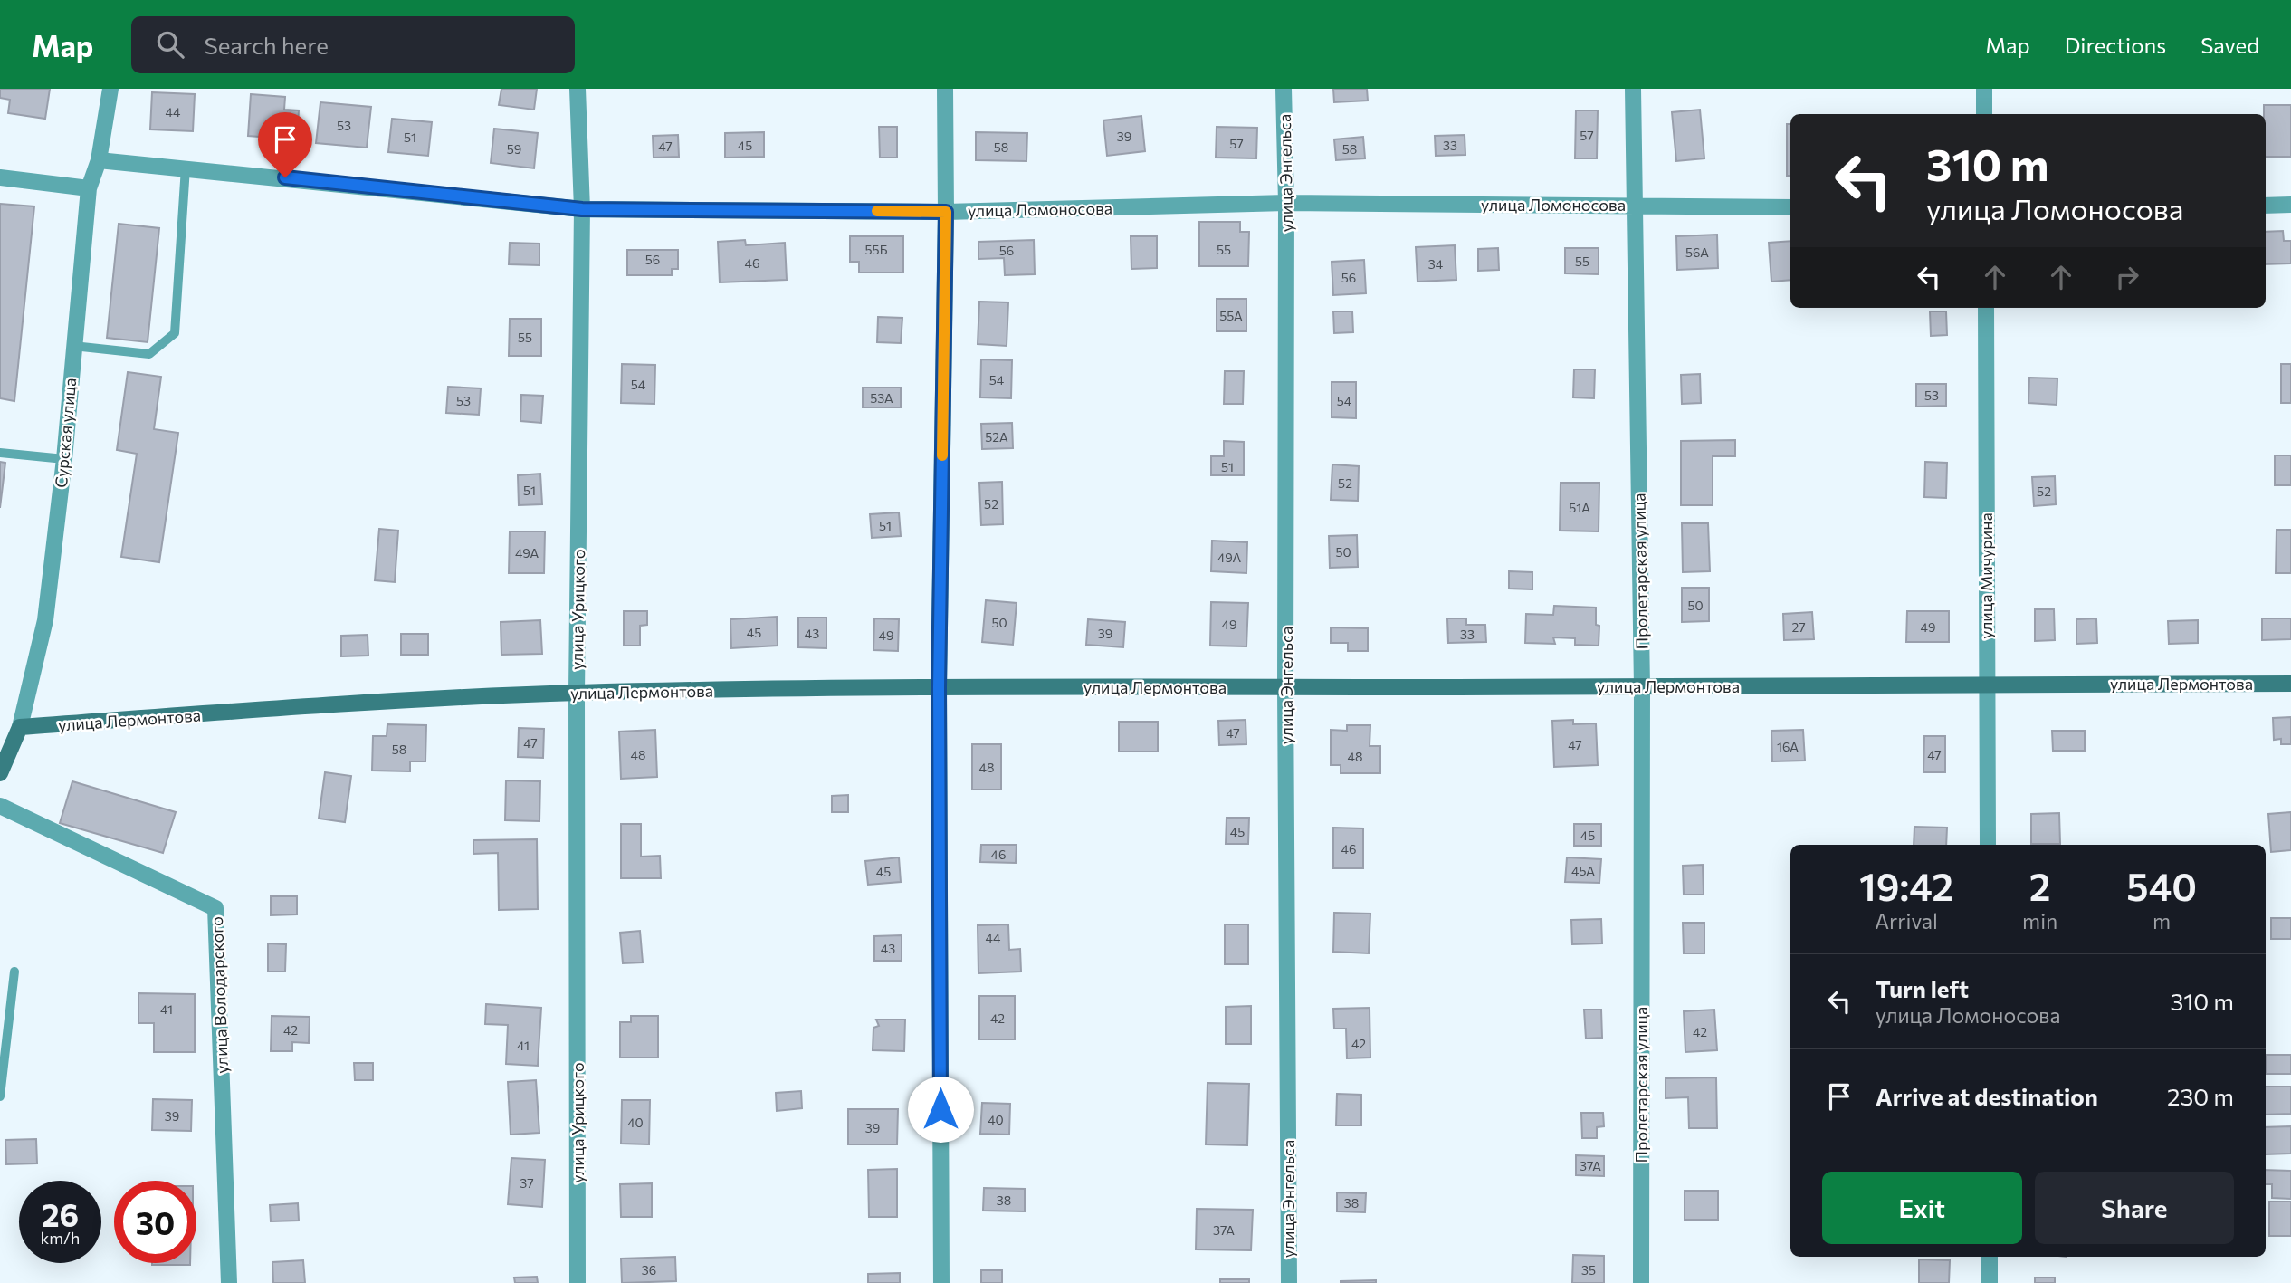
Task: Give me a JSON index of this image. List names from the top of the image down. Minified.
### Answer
{"streets":{"street":["улица Энгельса","улица Ломоносова","Сурская улица","Пролетарская улица","улица Мичурина","улица Урицкого","улица Лермонтова","улица Володарского"]},"crossings":[["улица Энгельса","улица Ломоносова"],["улица Энгельса","улица Лермонтова"],["улица Ломоносова","Сурская улица"],["улица Ломоносова","Пролетарская улица"],["улица Ломоносова","улица Урицкого"],["Сурская улица","улица Лермонтова"],["Пролетарская улица","улица Лермонтова"],["улица Мичурина","улица Лермонтова"],["улица Урицкого","улица Лермонтова"]],"house_numbers":["44","53","57","39","51","57","45","33","47","58","59","58","55Б","55","56","56А","56","55","46","34","56","55А","55","54","54","53","53А","53","54","52А","51","52","51","52","52","51А","51","50","49А","49А","50","50","49","27","49","45","43","39","33","49","47","47","47","16А","58","48","47","48","48","45","45","46","46","45А","45","44","43","41","42","42","42","42","41","39","40","40","39","37А","37","38","38","37А","36","35"],"page":{"header":"Map","search":"Search here","nav":["Map","Directions","Saved"],"turn":["310 m","улица Ломоносова"],"eta":["19:42","Arrival","2","min","540","m"],"list":[{"name":"Turn left","note":"улица Ломоносова","value":"310 m"},{"name":"Arrive at destination","value":"230 m"}],"buttons":["Exit","Share"],"speed":"26 km/h","limit":"30"}}
